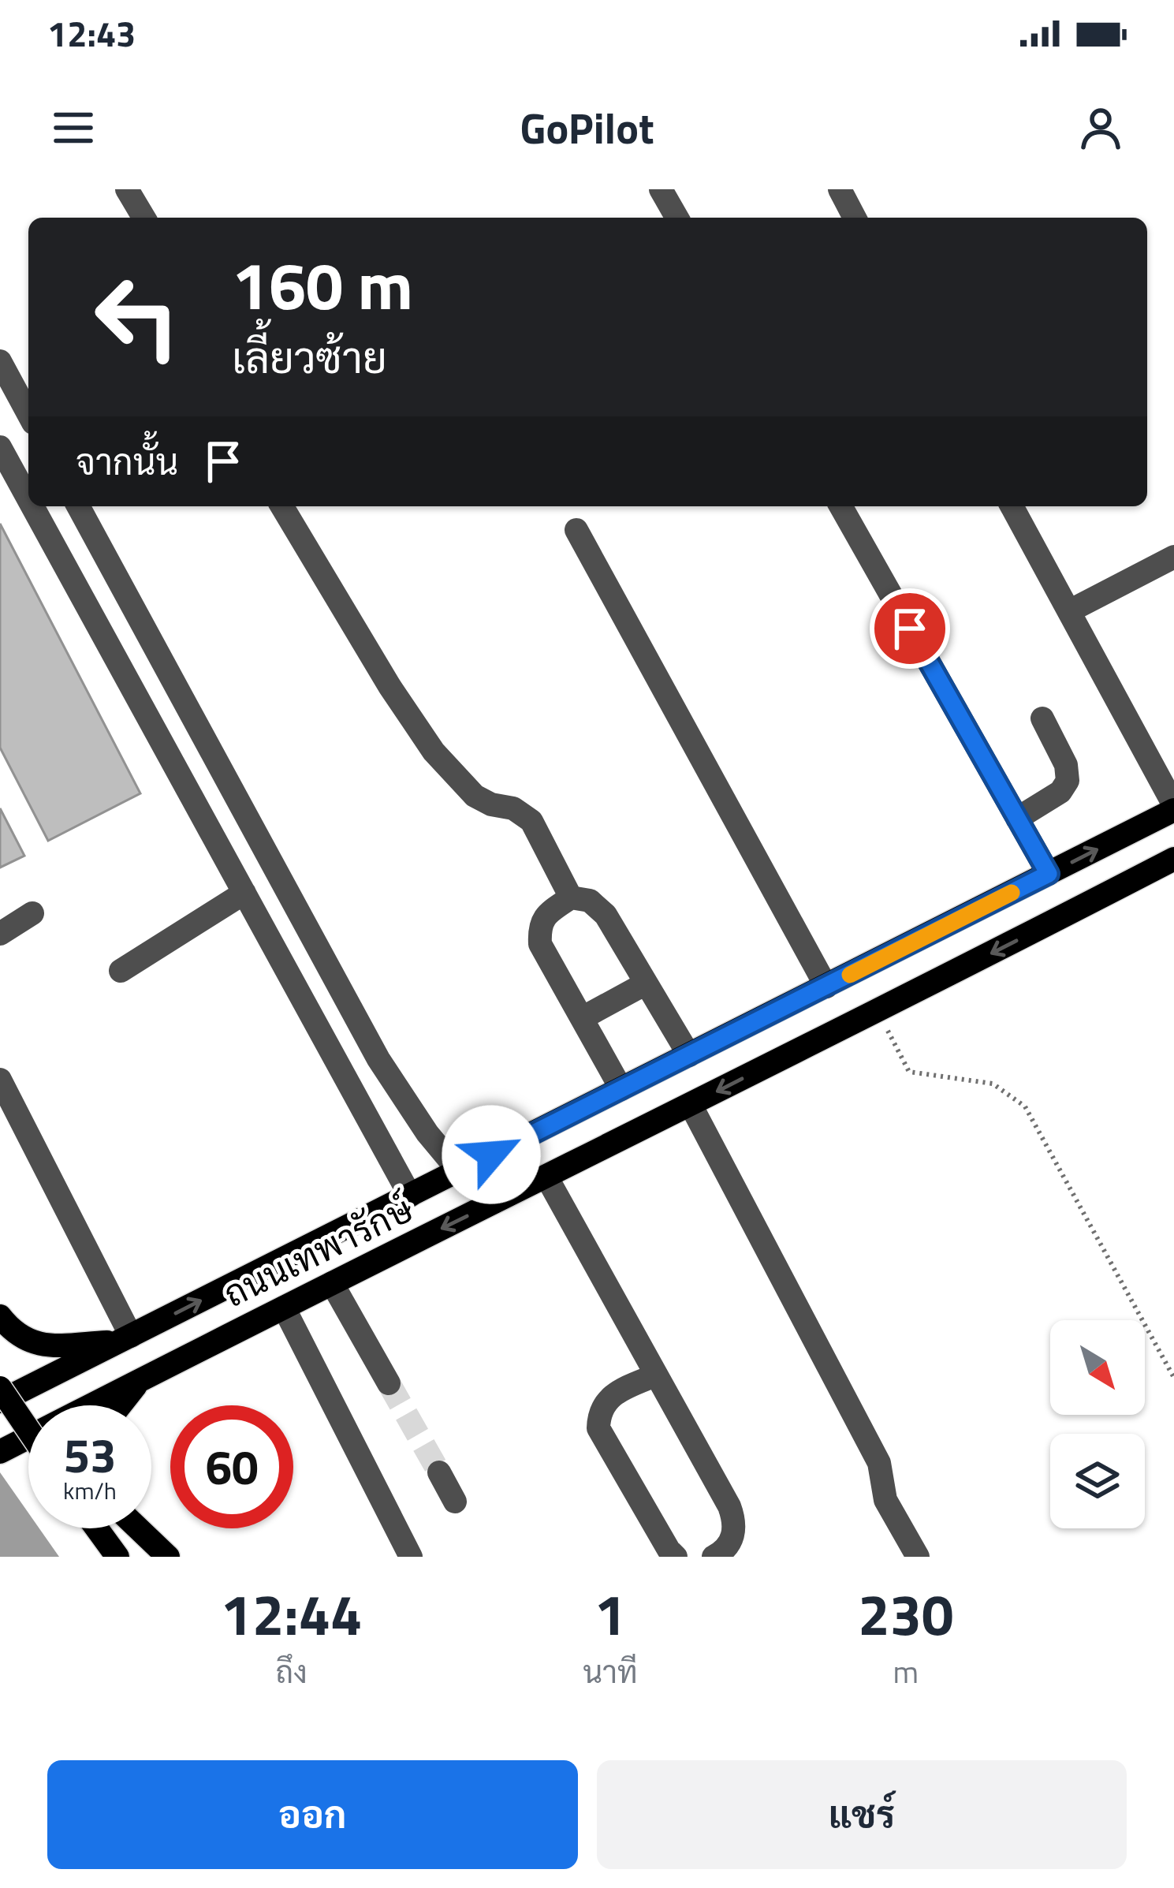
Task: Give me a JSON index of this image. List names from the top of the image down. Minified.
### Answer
{"streets":{"main road":["ถนนเทพารักษ์"]},"north":"bottom right","page":{"status":"12:43","header":"GoPilot","turn":["160 m","เลี้ยวซ้าย"],"then":"จากนั้น","speed":"53 km/h","limit":"60","eta":["12:44","ถึง","1","นาที","230","m"],"buttons":["ออก","แชร์"]}}
